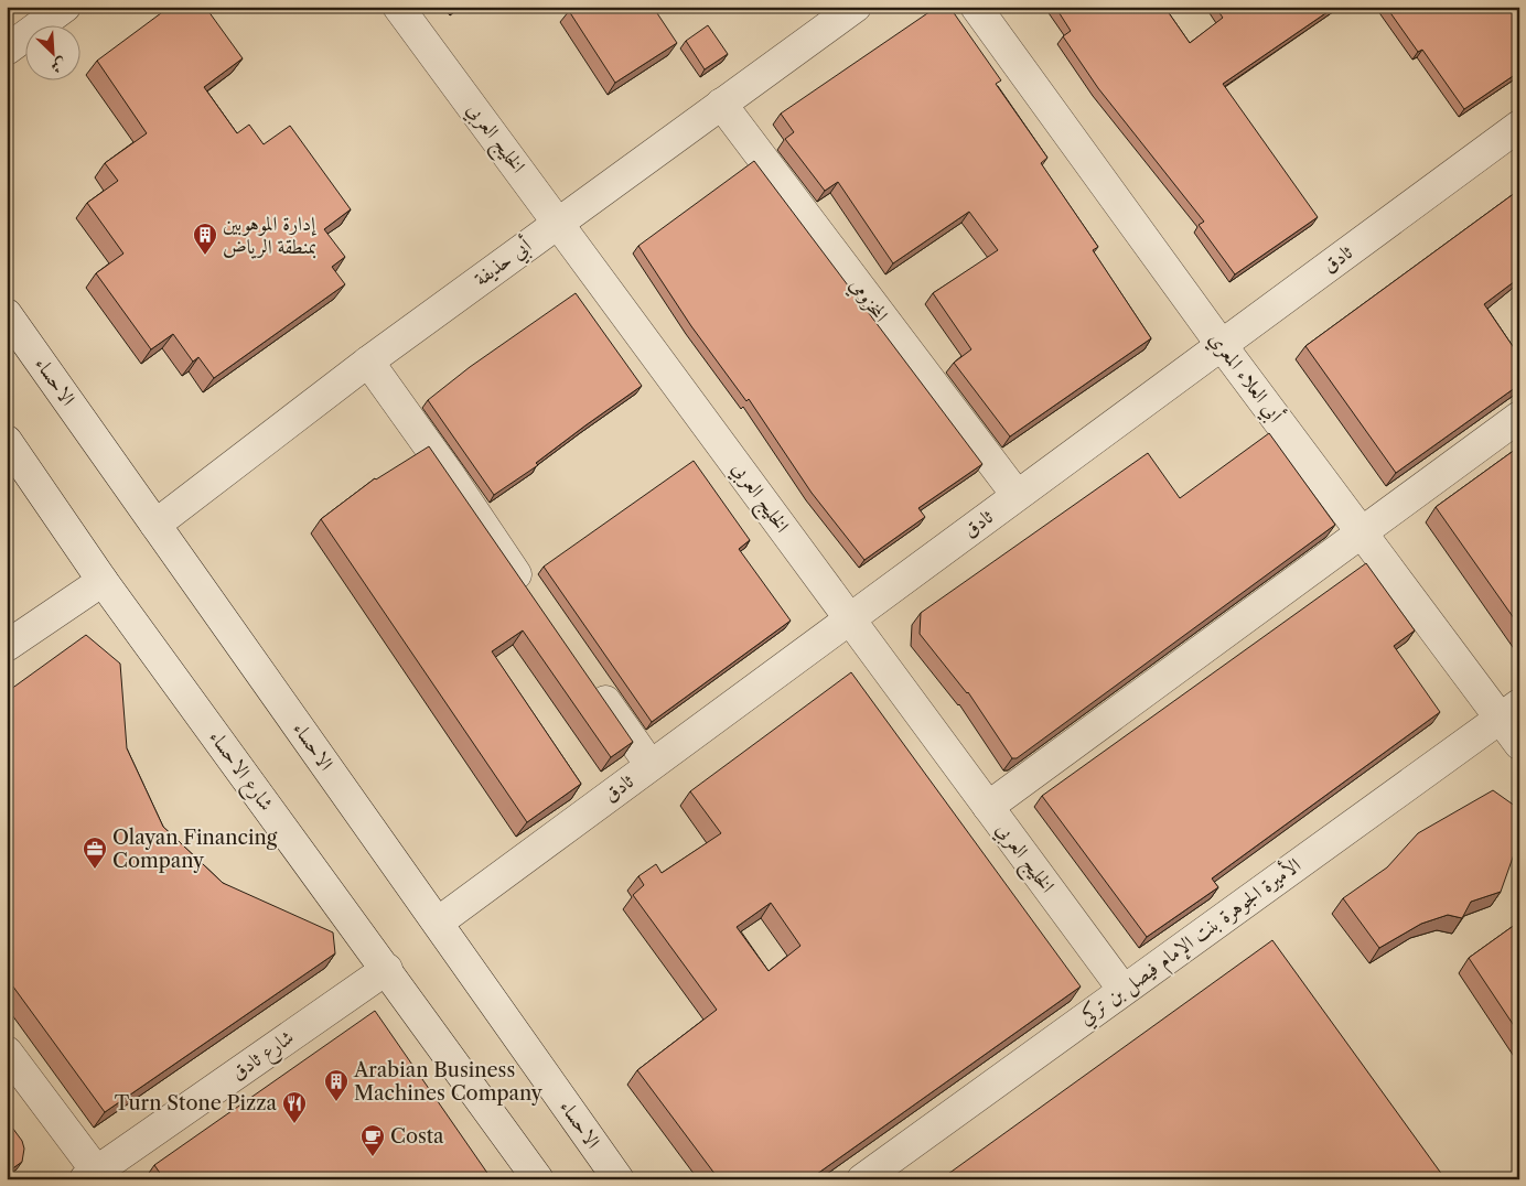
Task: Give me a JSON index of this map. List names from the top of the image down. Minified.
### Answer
{"streets":{"street":["الخليج العربي","ثادق","أبي حذيفة","المخزومي","أبي العلاء المعري","الاحساء","شارع الاحساء","الأميرة الجوهرة بنت الإمام فيصل بن تركي","شارع ثادق"]},"crossings":[["الخليج العربي","ثادق"],["الخليج العربي","أبي حذيفة"],["الخليج العربي","الأميرة الجوهرة بنت الإمام فيصل بن تركي"],["ثادق","المخزومي"],["ثادق","أبي العلاء المعري"],["ثادق","الاحساء"],["أبي حذيفة","المخزومي"],["أبي حذيفة","الاحساء"],["أبي العلاء المعري","الأميرة الجوهرة بنت الإمام فيصل بن تركي"],["شارع الاحساء","شارع ثادق"]],"places":{"building":["إدارة الموهوبين بمنطقة الرياض","Arabian Business Machines Company"],"office":["Olayan Financing Company"],"restaurant":["Turn Stone Pizza"],"cafe":["Costa"]},"north":"bottom right"}
